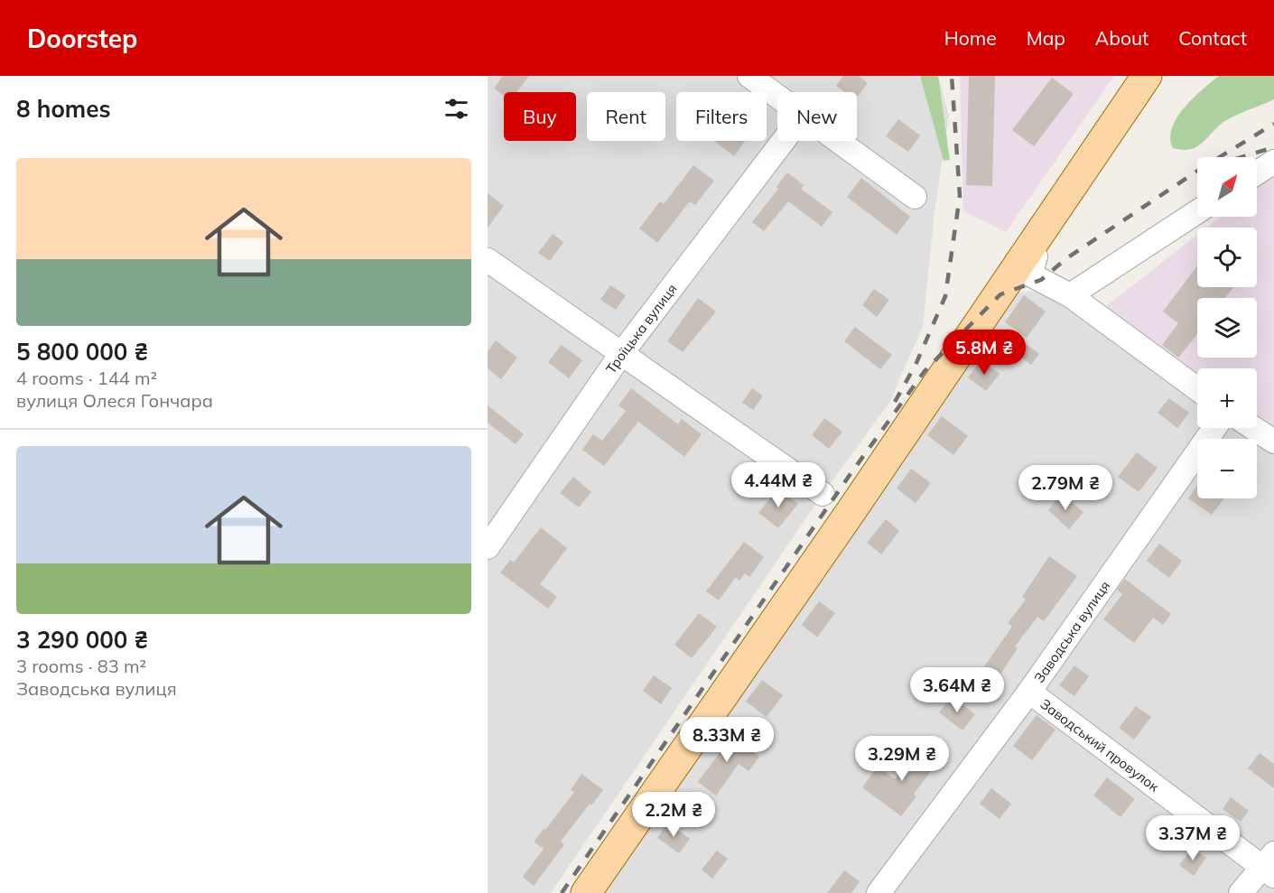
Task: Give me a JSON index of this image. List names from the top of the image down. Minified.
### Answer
{"streets":{"street":["Троїцька вулиця","Заводська вулиця","Заводський провулок"]},"crossings":[["Заводська вулиця","Заводський провулок"]],"north":"top right","page":{"header":"Doorstep","nav":["Home","Map","About","Contact"],"heading":"8 homes","chip":["Buy","Rent","Filters","New"],"list":[{"name":"5 800 000 ₴","note":"4 rooms · 144 m² · вулиця Олеся Гончара"},{"name":"3 290 000 ₴","note":"3 rooms · 83 m² · Заводська вулиця"}],"map_buttons":["+","−"],"price":["5.8M ₴","4.44M ₴","2.79M ₴","3.64M ₴","8.33M ₴","3.29M ₴","2.2M ₴","3.37M ₴"]}}
